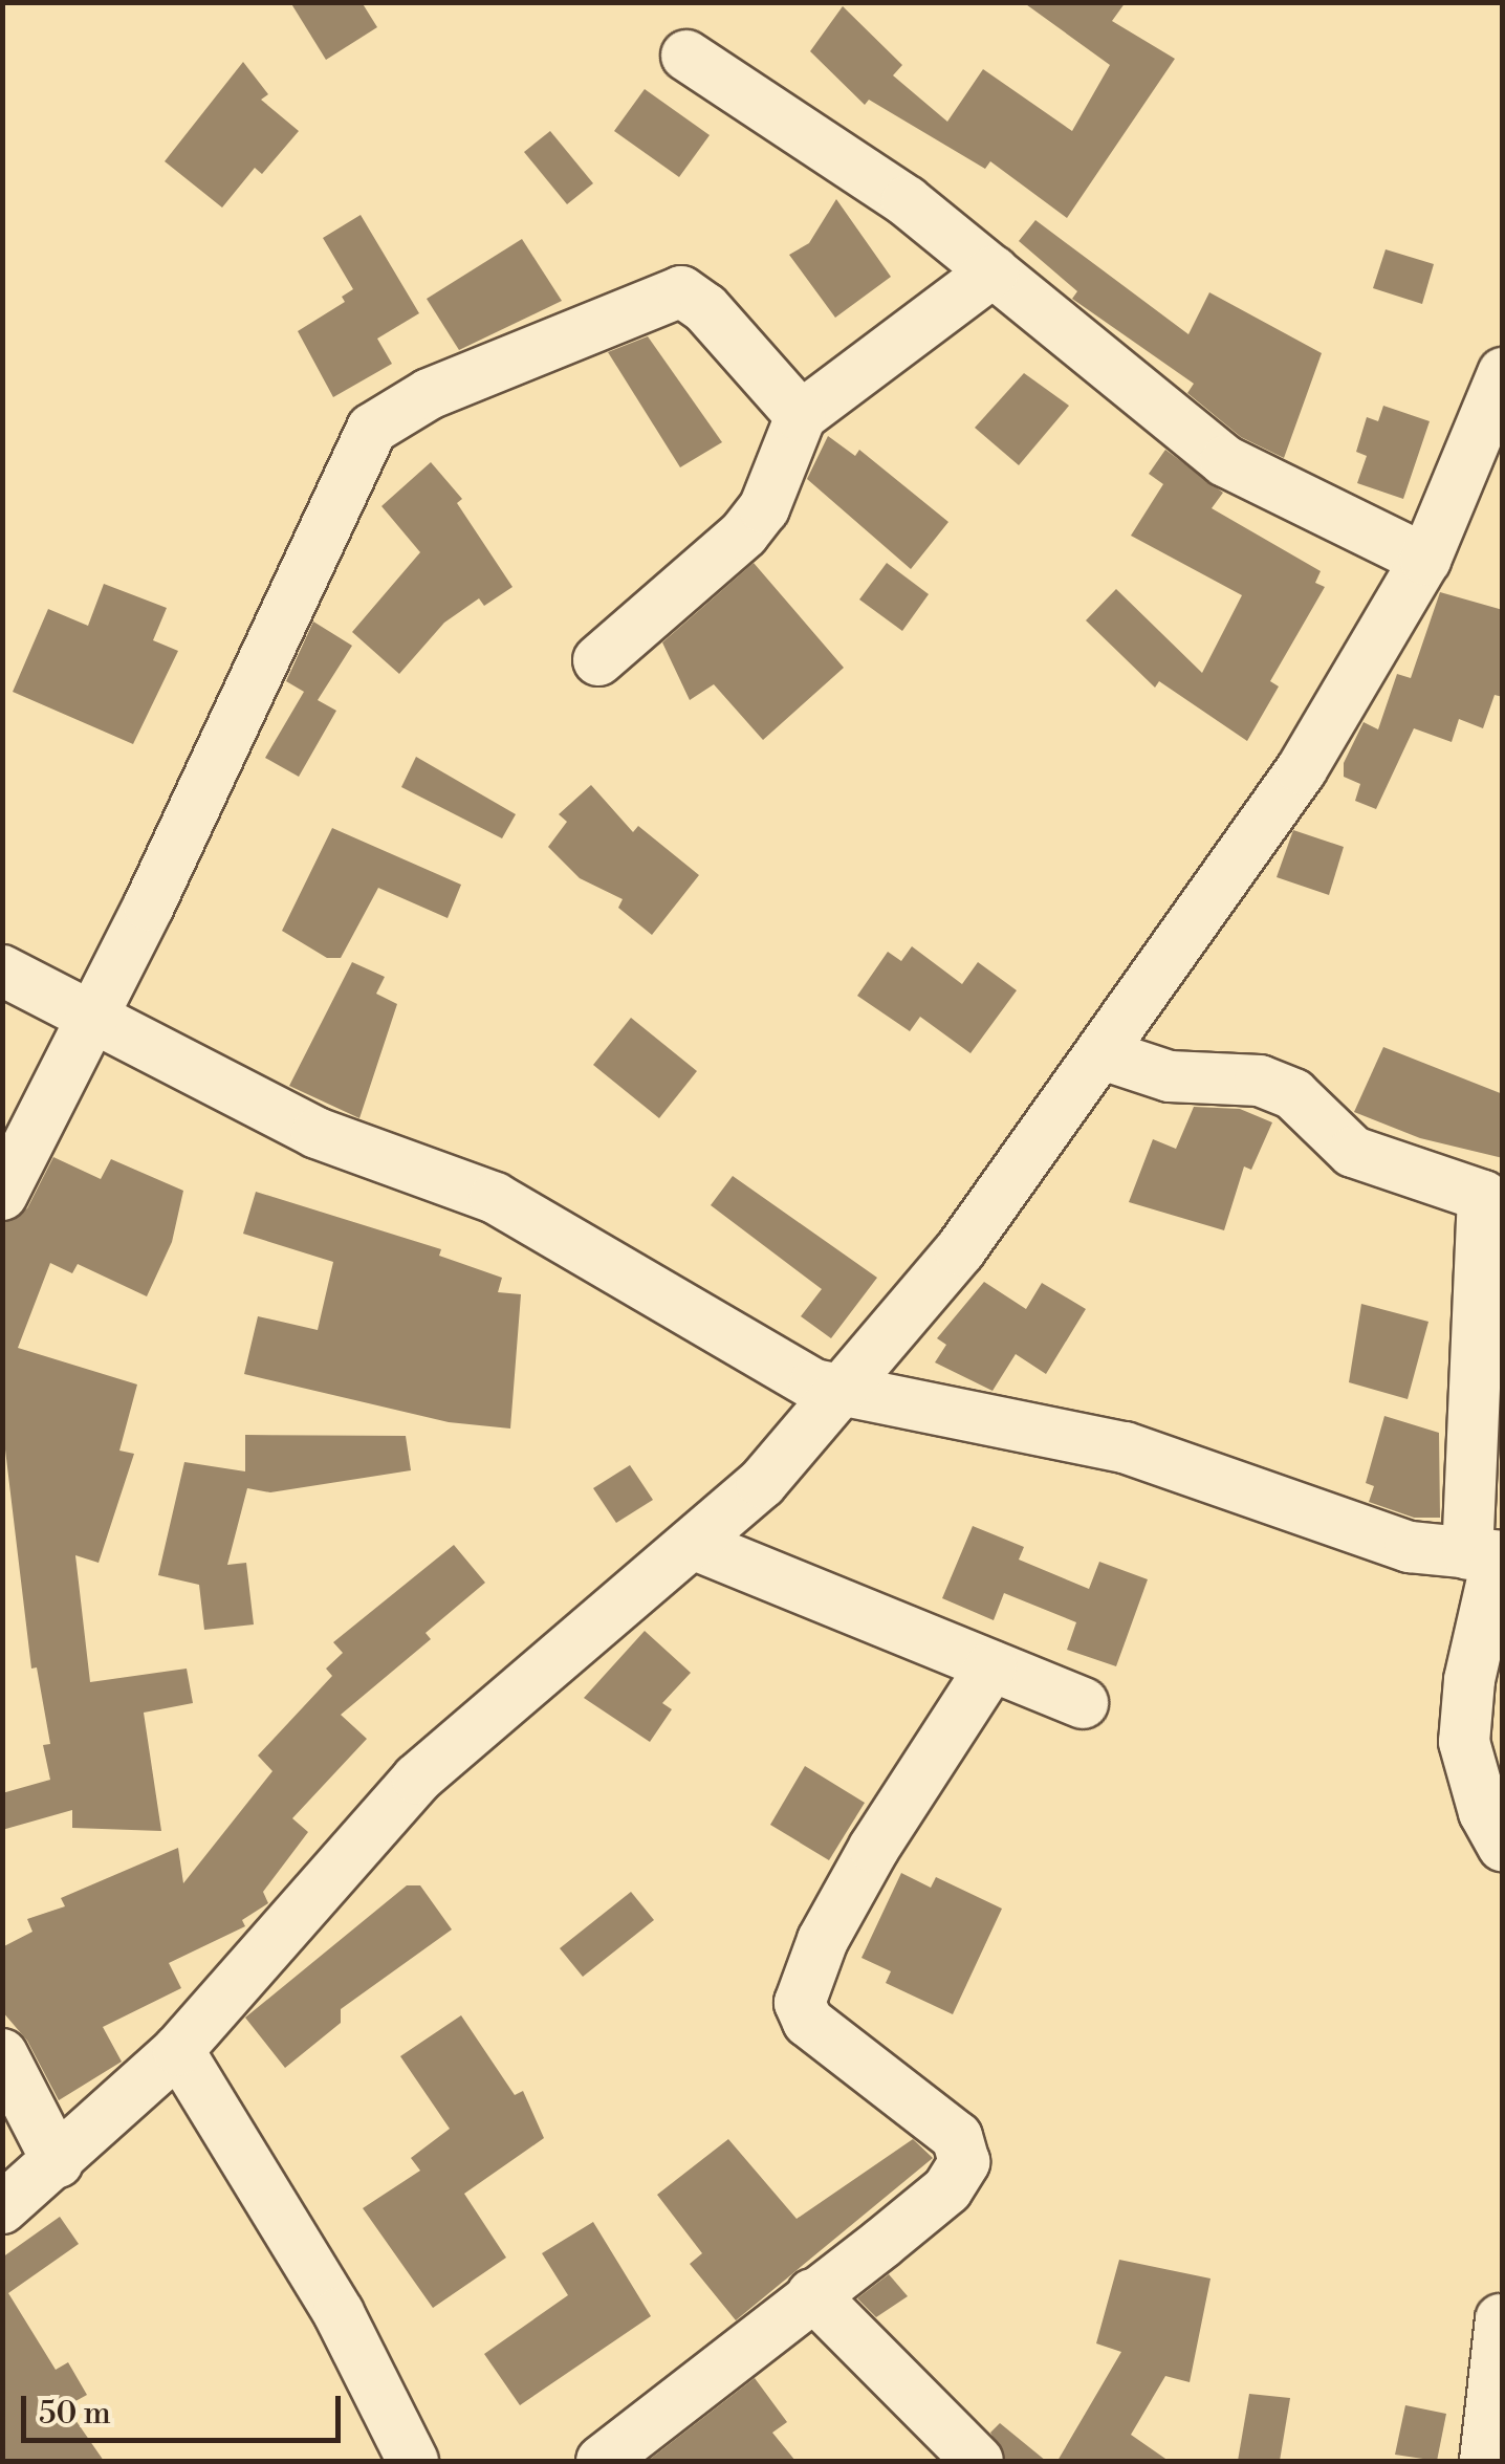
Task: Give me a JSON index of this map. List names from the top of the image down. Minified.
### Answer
{"scale_bar":"50 m"}
